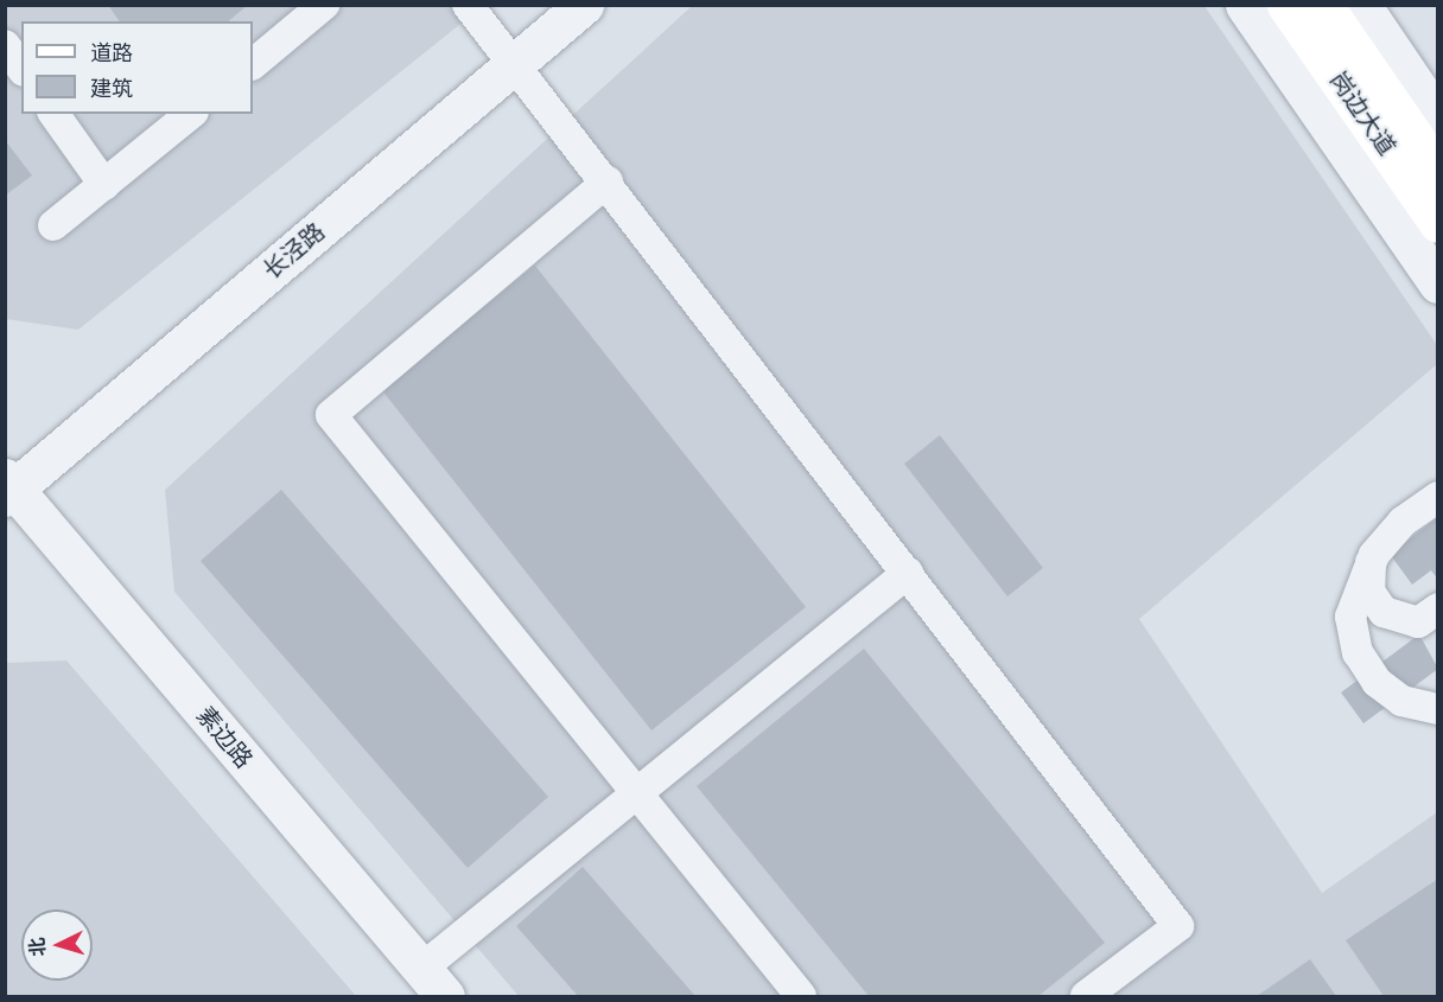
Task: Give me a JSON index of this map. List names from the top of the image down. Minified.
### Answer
{"streets":{"main road":["岗边大道"],"street":["长泾路","素边路"]},"crossings":[["长泾路","素边路"]],"legend":["道路","建筑"],"north":"left"}
